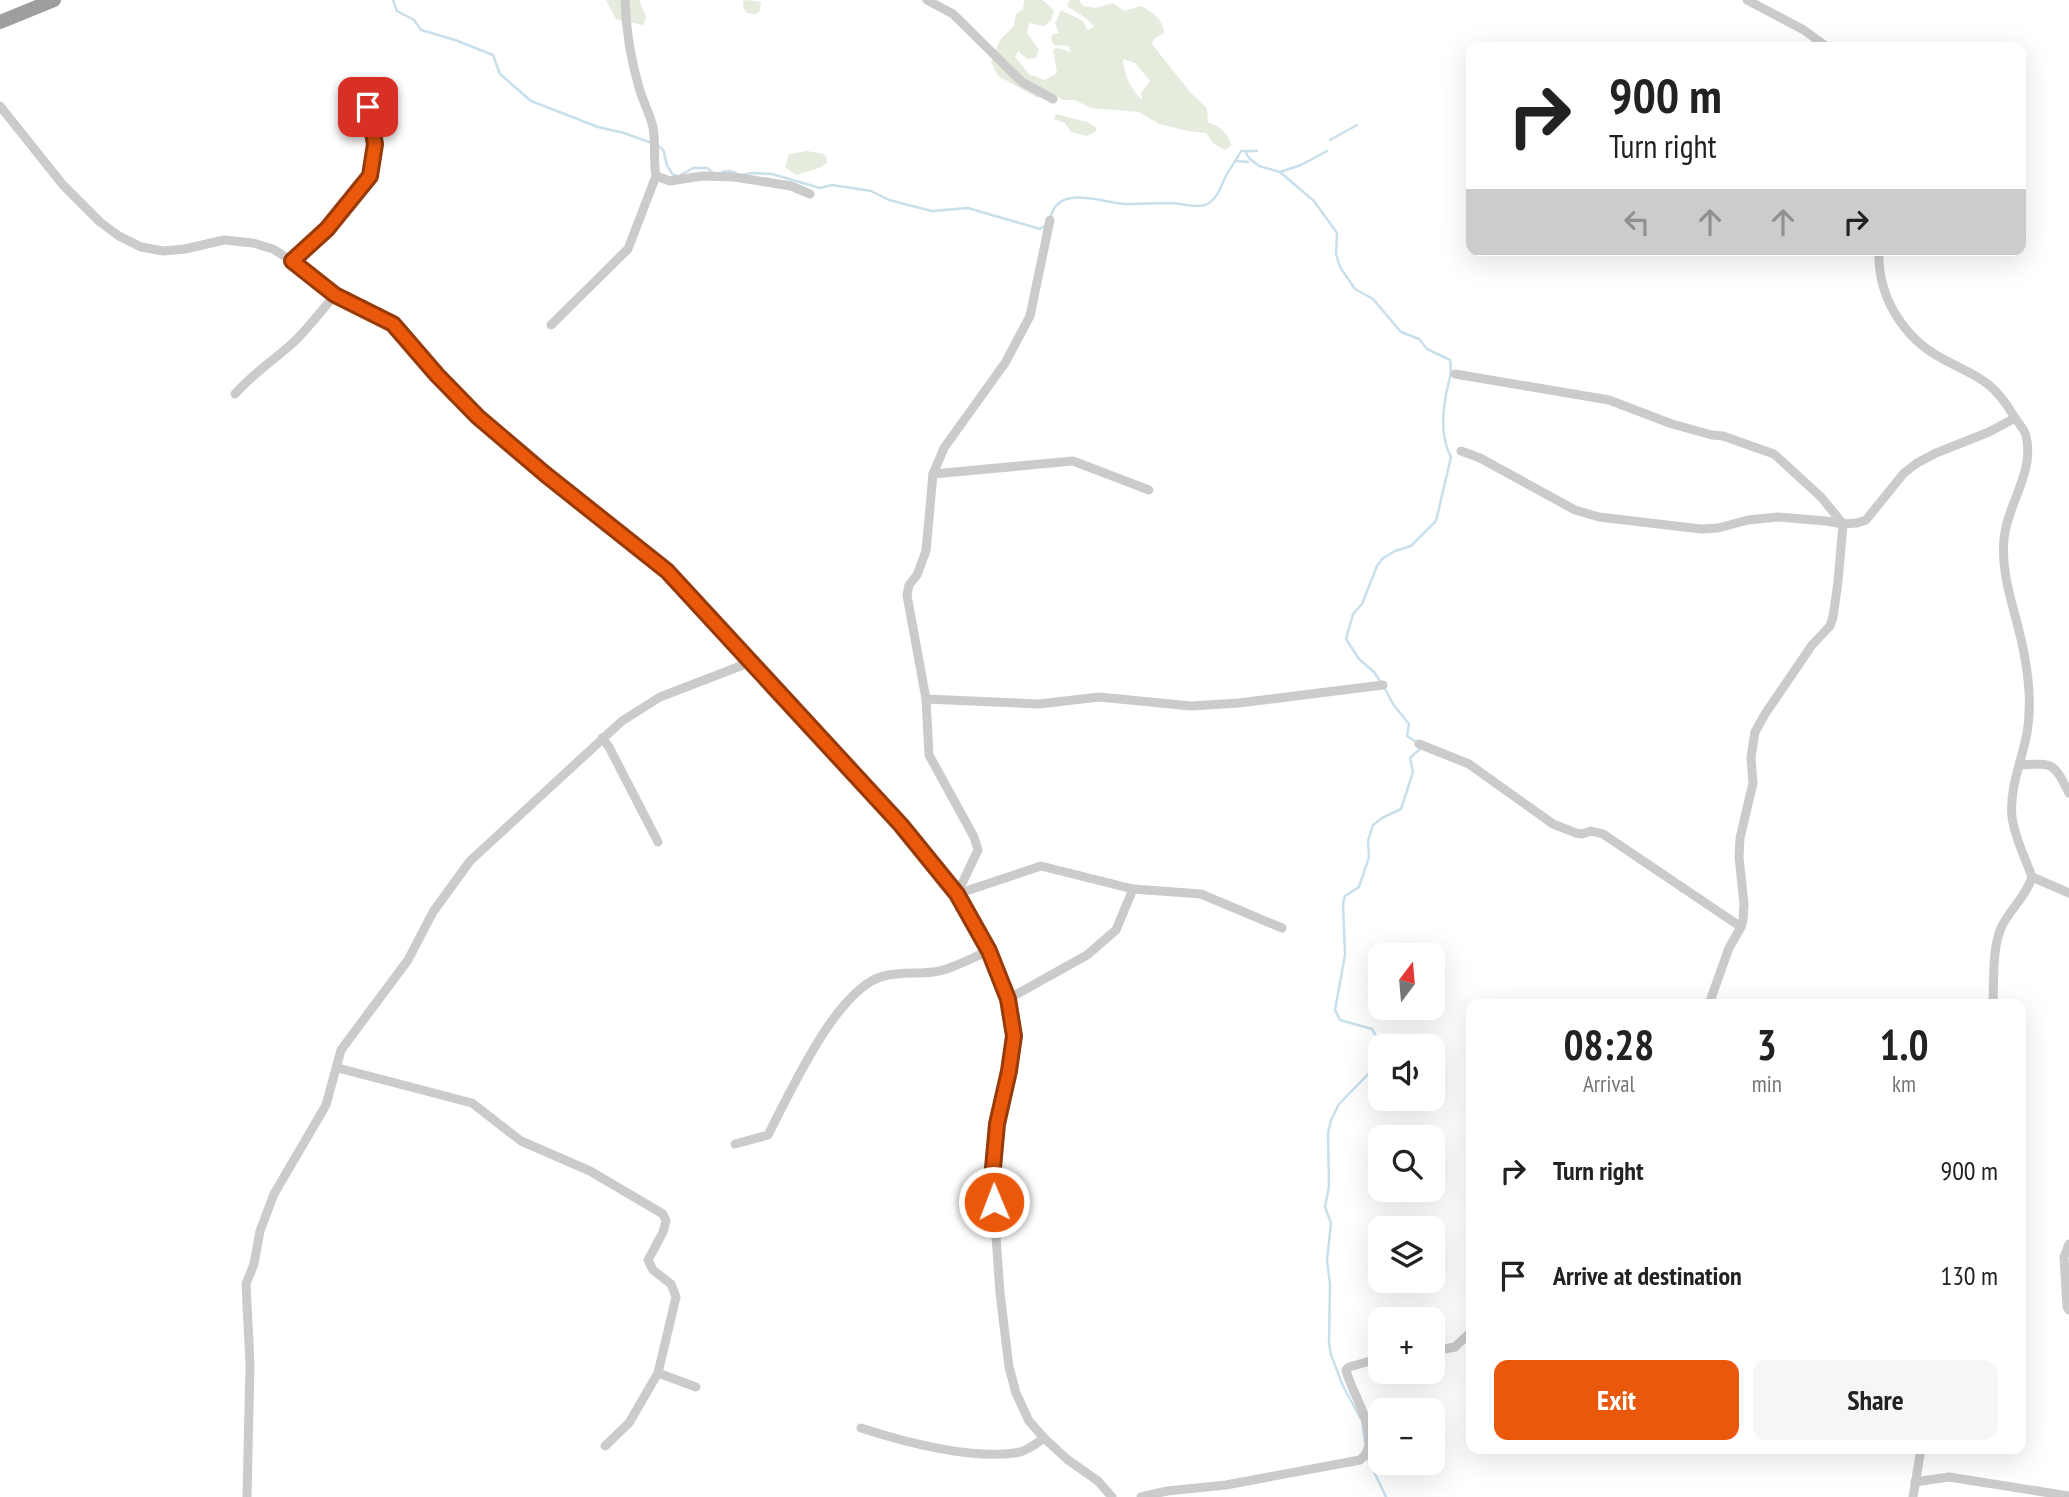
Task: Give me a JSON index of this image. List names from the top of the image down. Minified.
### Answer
{"north":"top","page":{"turn":["900 m","Turn right"],"map_buttons":["+","−"],"eta":["08:28","Arrival","3","min","1.0","km"],"list":[{"name":"Turn right","value":"900 m"},{"name":"Arrive at destination","value":"130 m"}],"buttons":["Exit","Share"]}}
